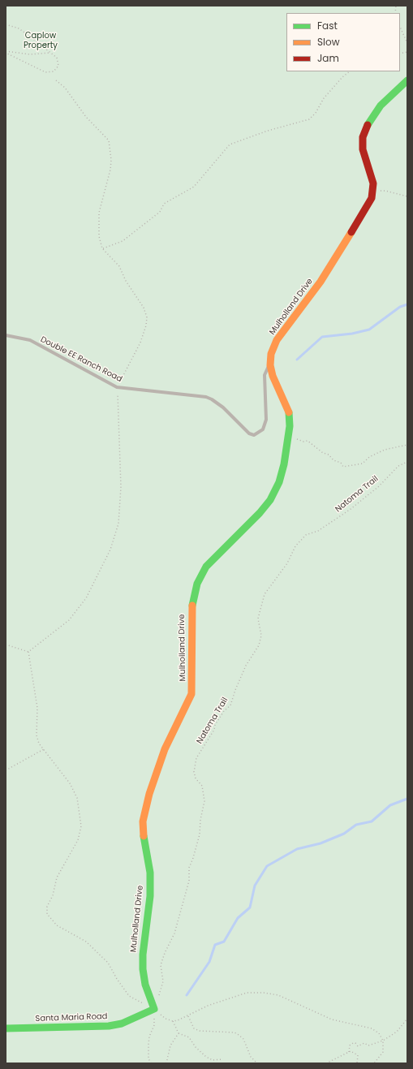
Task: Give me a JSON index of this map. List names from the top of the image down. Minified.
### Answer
{"streets":{"street":["Mulholland Drive","Santa Maria Road"],"lane":["Double EE Ranch Road"],"path":["Natoma Trail"]},"crossings":[["Mulholland Drive","Double EE Ranch Road"],["Mulholland Drive","Natoma Trail"],["Mulholland Drive","Santa Maria Road"],["Natoma Trail","Santa Maria Road"]],"parks":["Caplow Property"],"legend":["Fast","Slow","Jam"]}
